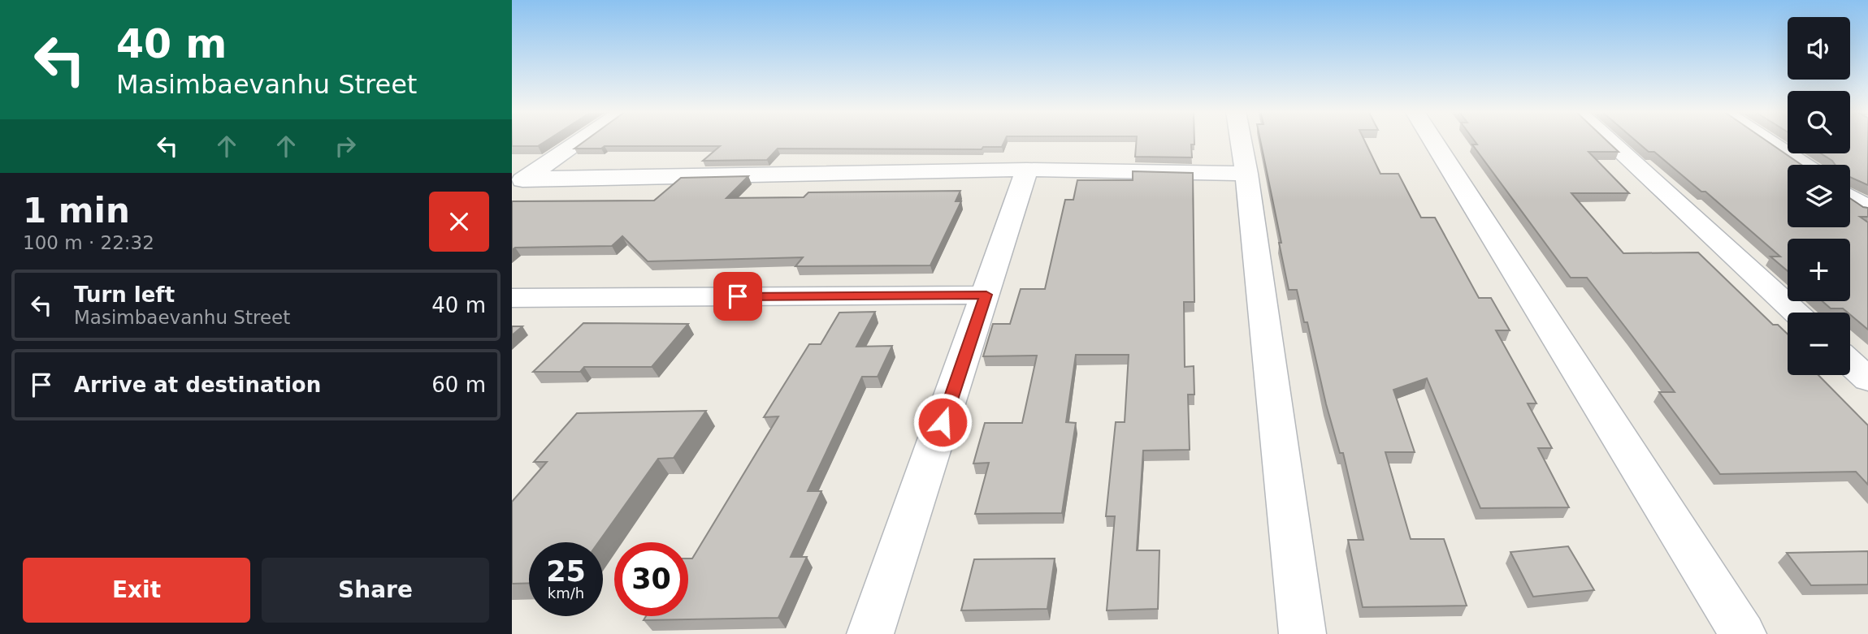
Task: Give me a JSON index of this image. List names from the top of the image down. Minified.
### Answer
{"page":{"turn":["40 m","Masimbaevanhu Street"],"map_buttons":["+","−"],"heading":["1 min","100 m · 22:32"],"list":[{"name":"Turn left","note":"Masimbaevanhu Street","value":"40 m"},{"name":"Arrive at destination","value":"60 m"}],"speed":"25 km/h","limit":"30","buttons":["Exit","Share"]}}
